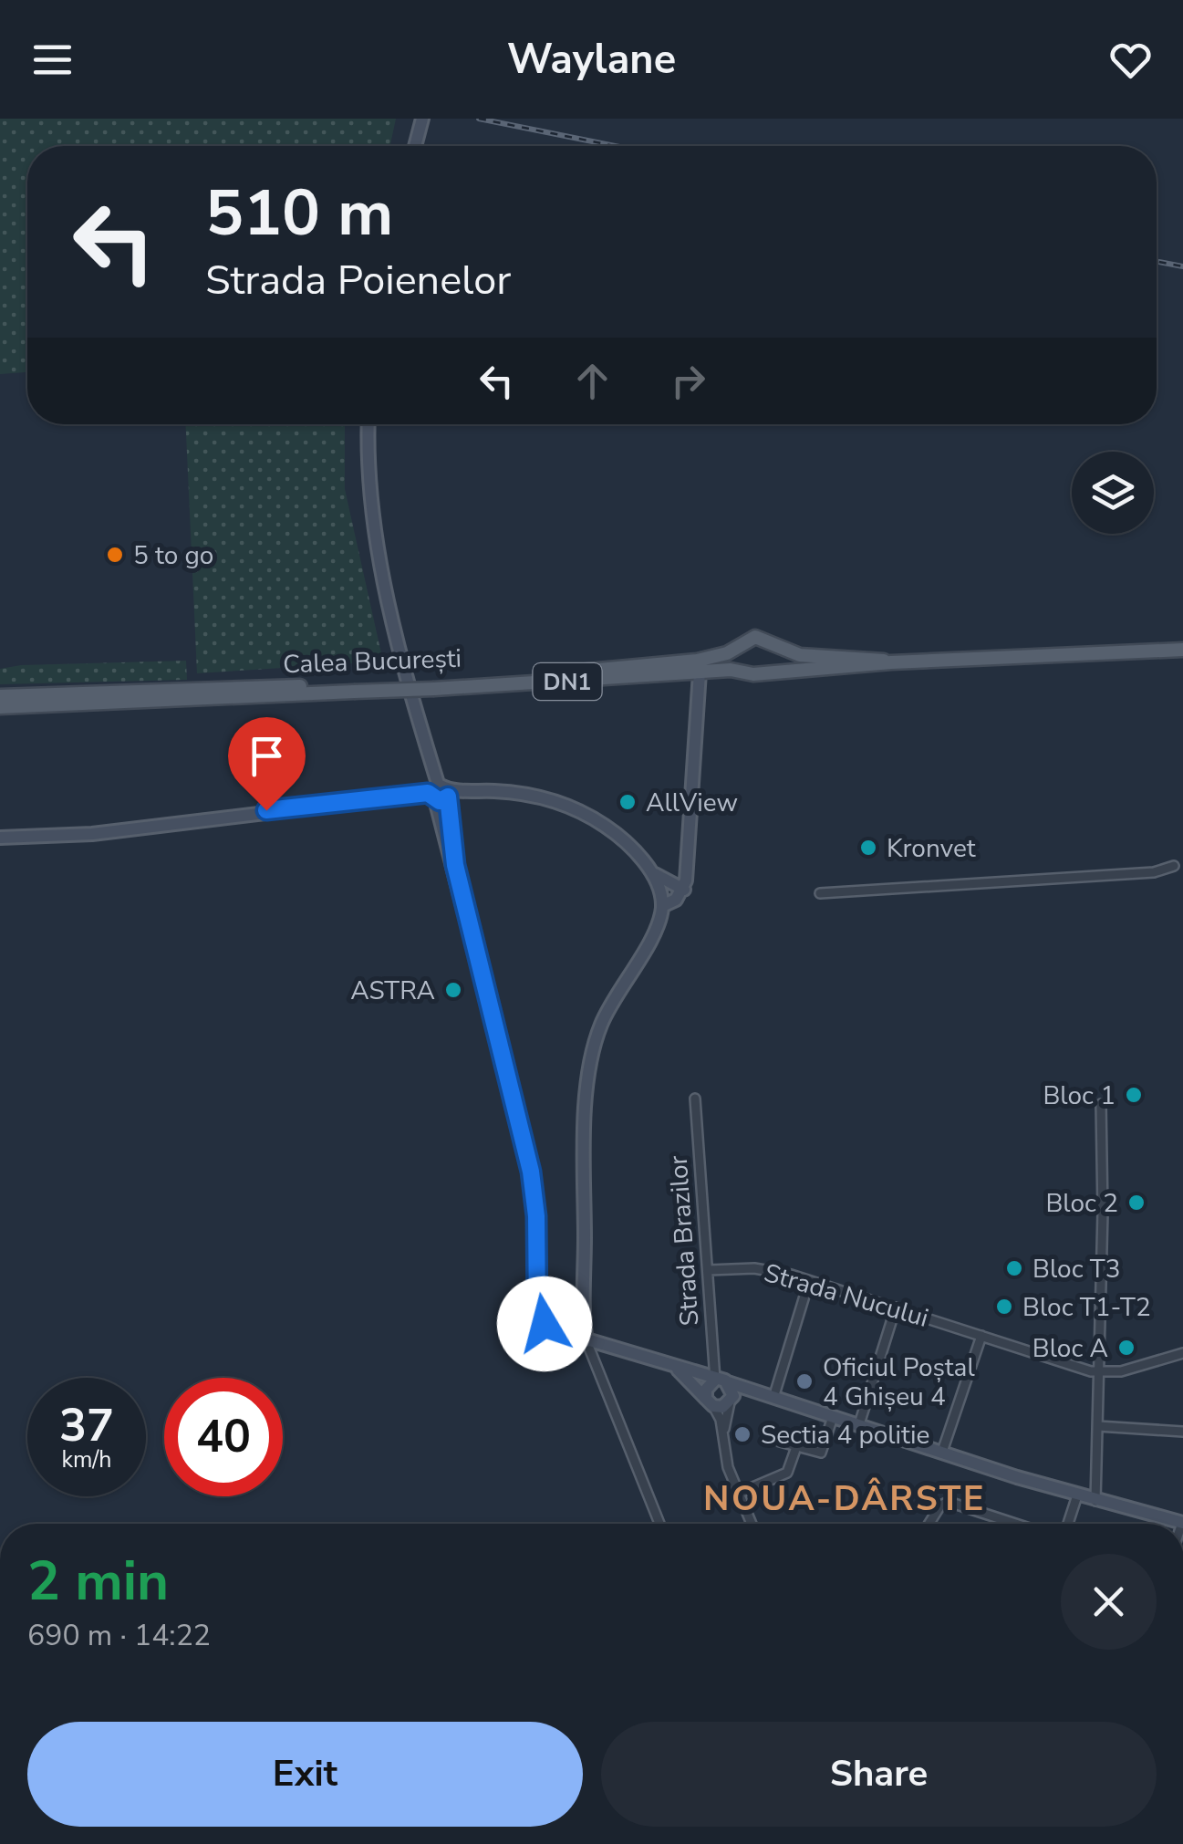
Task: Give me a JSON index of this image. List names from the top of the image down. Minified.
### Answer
{"streets":{"main road":["Calea București","DN1"],"street":["Strada Brazilor","Strada Nucului"]},"crossings":[["Strada Brazilor","Strada Nucului"]],"districts":["NOUA-DÂRSTE"],"places":["5 to go","AllView","Kronvet","ASTRA","Bloc 1","Bloc 2","Bloc T3","Bloc T1-T2","Bloc A","Oficiul Poștal 4 Ghișeu 4","Sectia 4 politie"],"page":{"header":"Waylane","turn":["510 m","Strada Poienelor"],"speed":"37 km/h","limit":"40","heading":["2 min","690 m · 14:22"],"buttons":["Exit","Share"]}}
